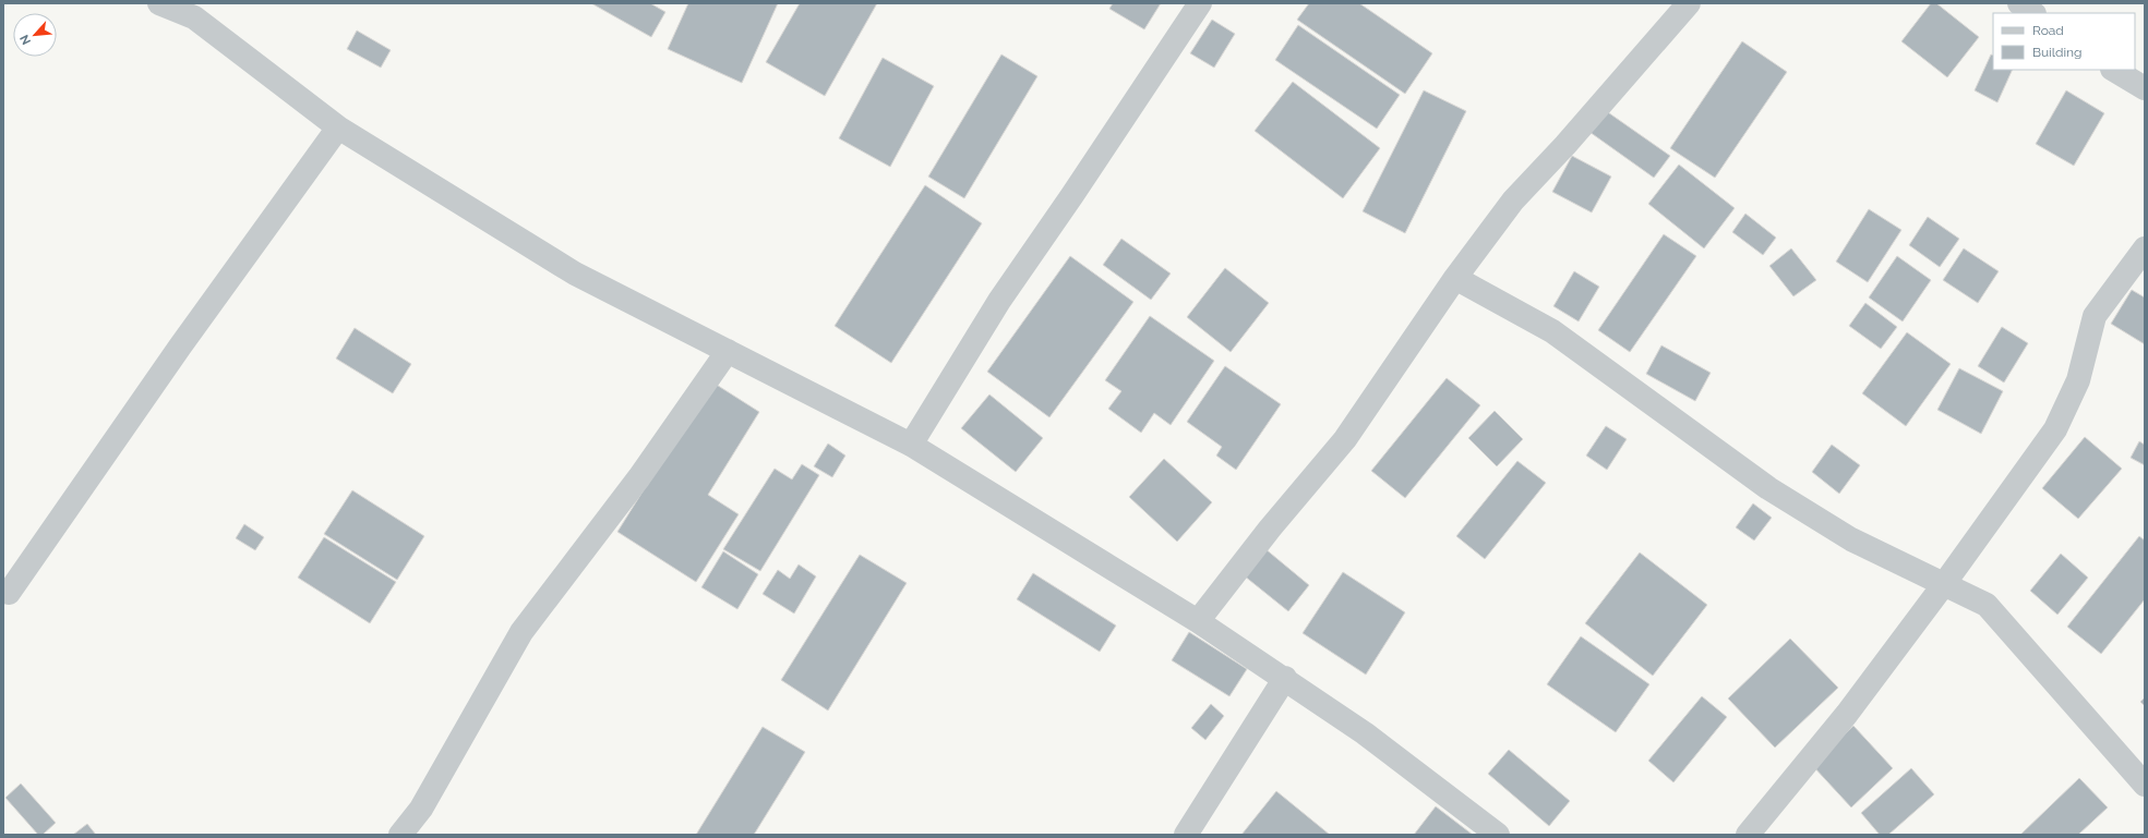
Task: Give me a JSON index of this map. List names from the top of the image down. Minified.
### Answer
{"legend":["Road","Building"],"north":"bottom left"}
